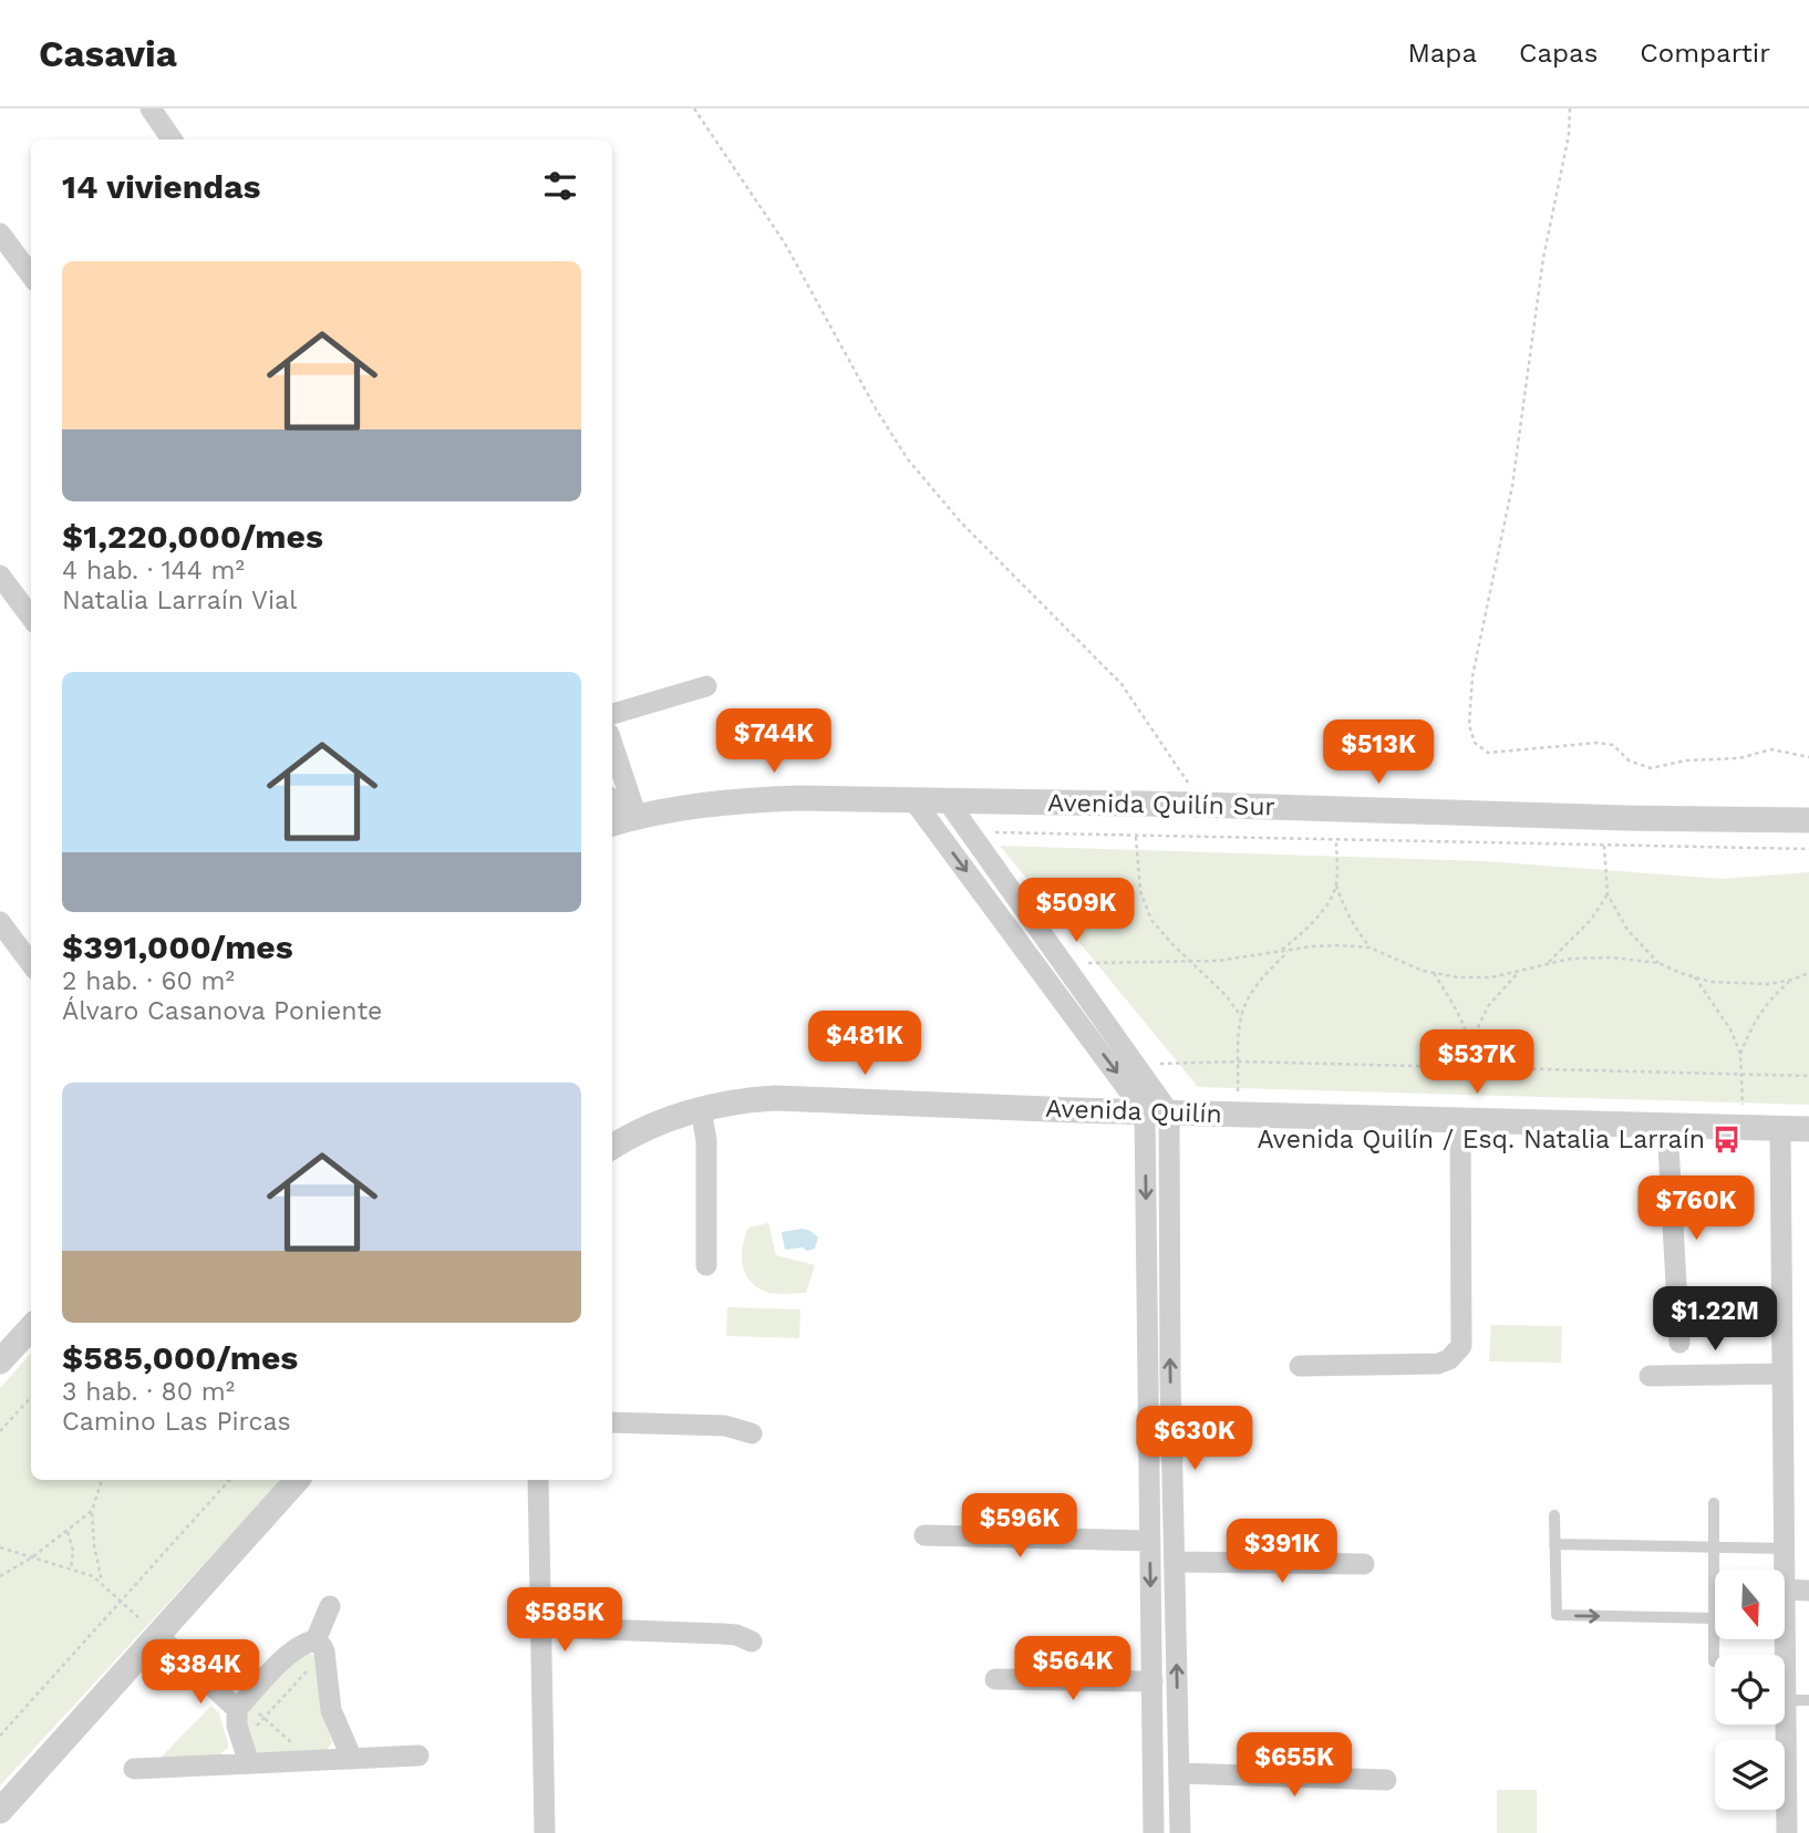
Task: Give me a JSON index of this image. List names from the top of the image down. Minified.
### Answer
{"streets":{"street":["Avenida Quilín Sur","Avenida Quilín"]},"places":{"bus stop":["Avenida Quilín / Esq. Natalia Larraín"]},"north":"bottom","page":{"header":"Casavia","nav":["Mapa","Capas","Compartir"],"heading":"14 viviendas","list":[{"name":"$1,220,000/mes","note":"4 hab. · 144 m² · Natalia Larraín Vial"},{"name":"$391,000/mes","note":"2 hab. · 60 m² · Álvaro Casanova Poniente"},{"name":"$585,000/mes","note":"3 hab. · 80 m² · Camino Las Pircas"}],"price":["$744K","$513K","$509K","$481K","$537K","$760K","$1.22M","$630K","$596K","$391K","$585K","$564K","$384K","$655K"]}}
